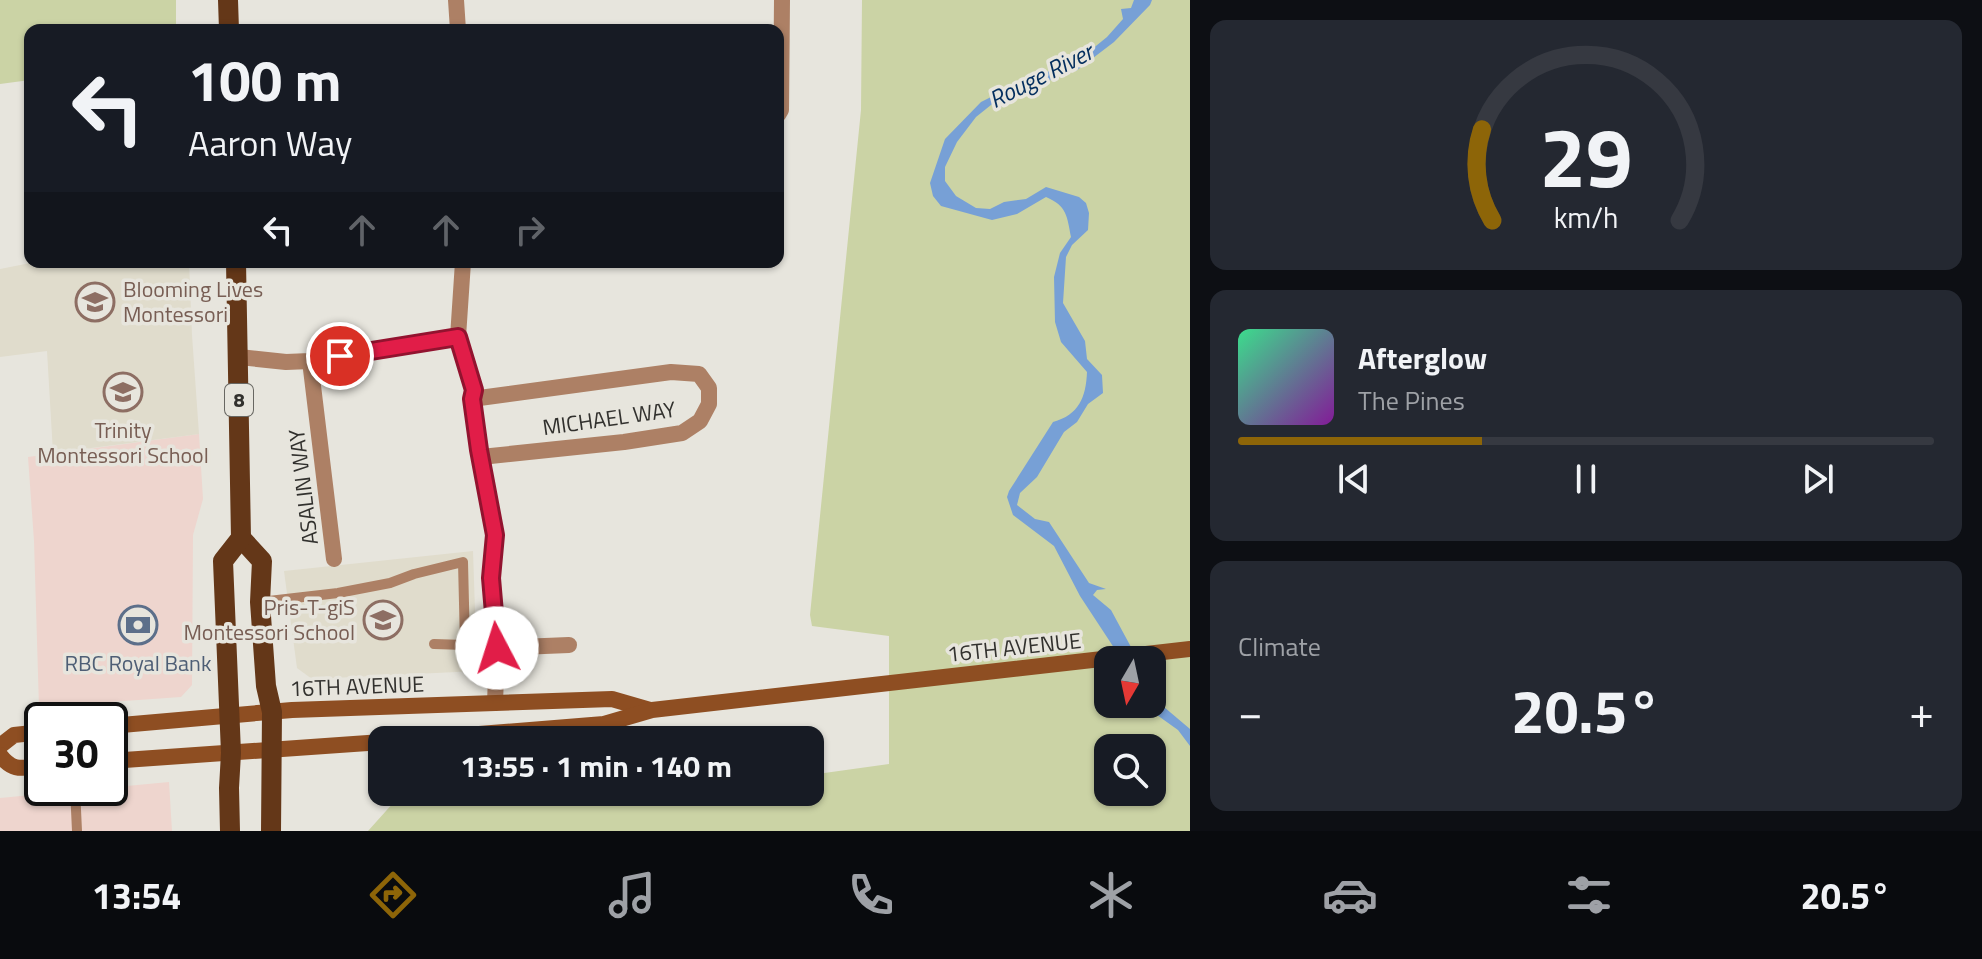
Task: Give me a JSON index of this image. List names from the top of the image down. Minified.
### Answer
{"streets":{"main road":["8","16TH AVENUE"],"street":["MICHAEL WAY","ASALIN WAY"]},"crossings":[["8","16TH AVENUE"]],"water":["Rouge River"],"places":{"school or university":["Blooming Lives Montessori","Trinity Montessori School","Pris-T-giS Montessori School"],"bank":["RBC Royal Bank"]},"north":"bottom","page":{"turn":["100 m","Aaron Way"],"song":["Afterglow","The Pines"],"tile":"Climate","heat":["−","20.5°","+"],"limit":"30","trip":"13:55 · 1 min · 140 m","tabs":["13:54","20.5°"],"gauge":["29","km/h"]}}
